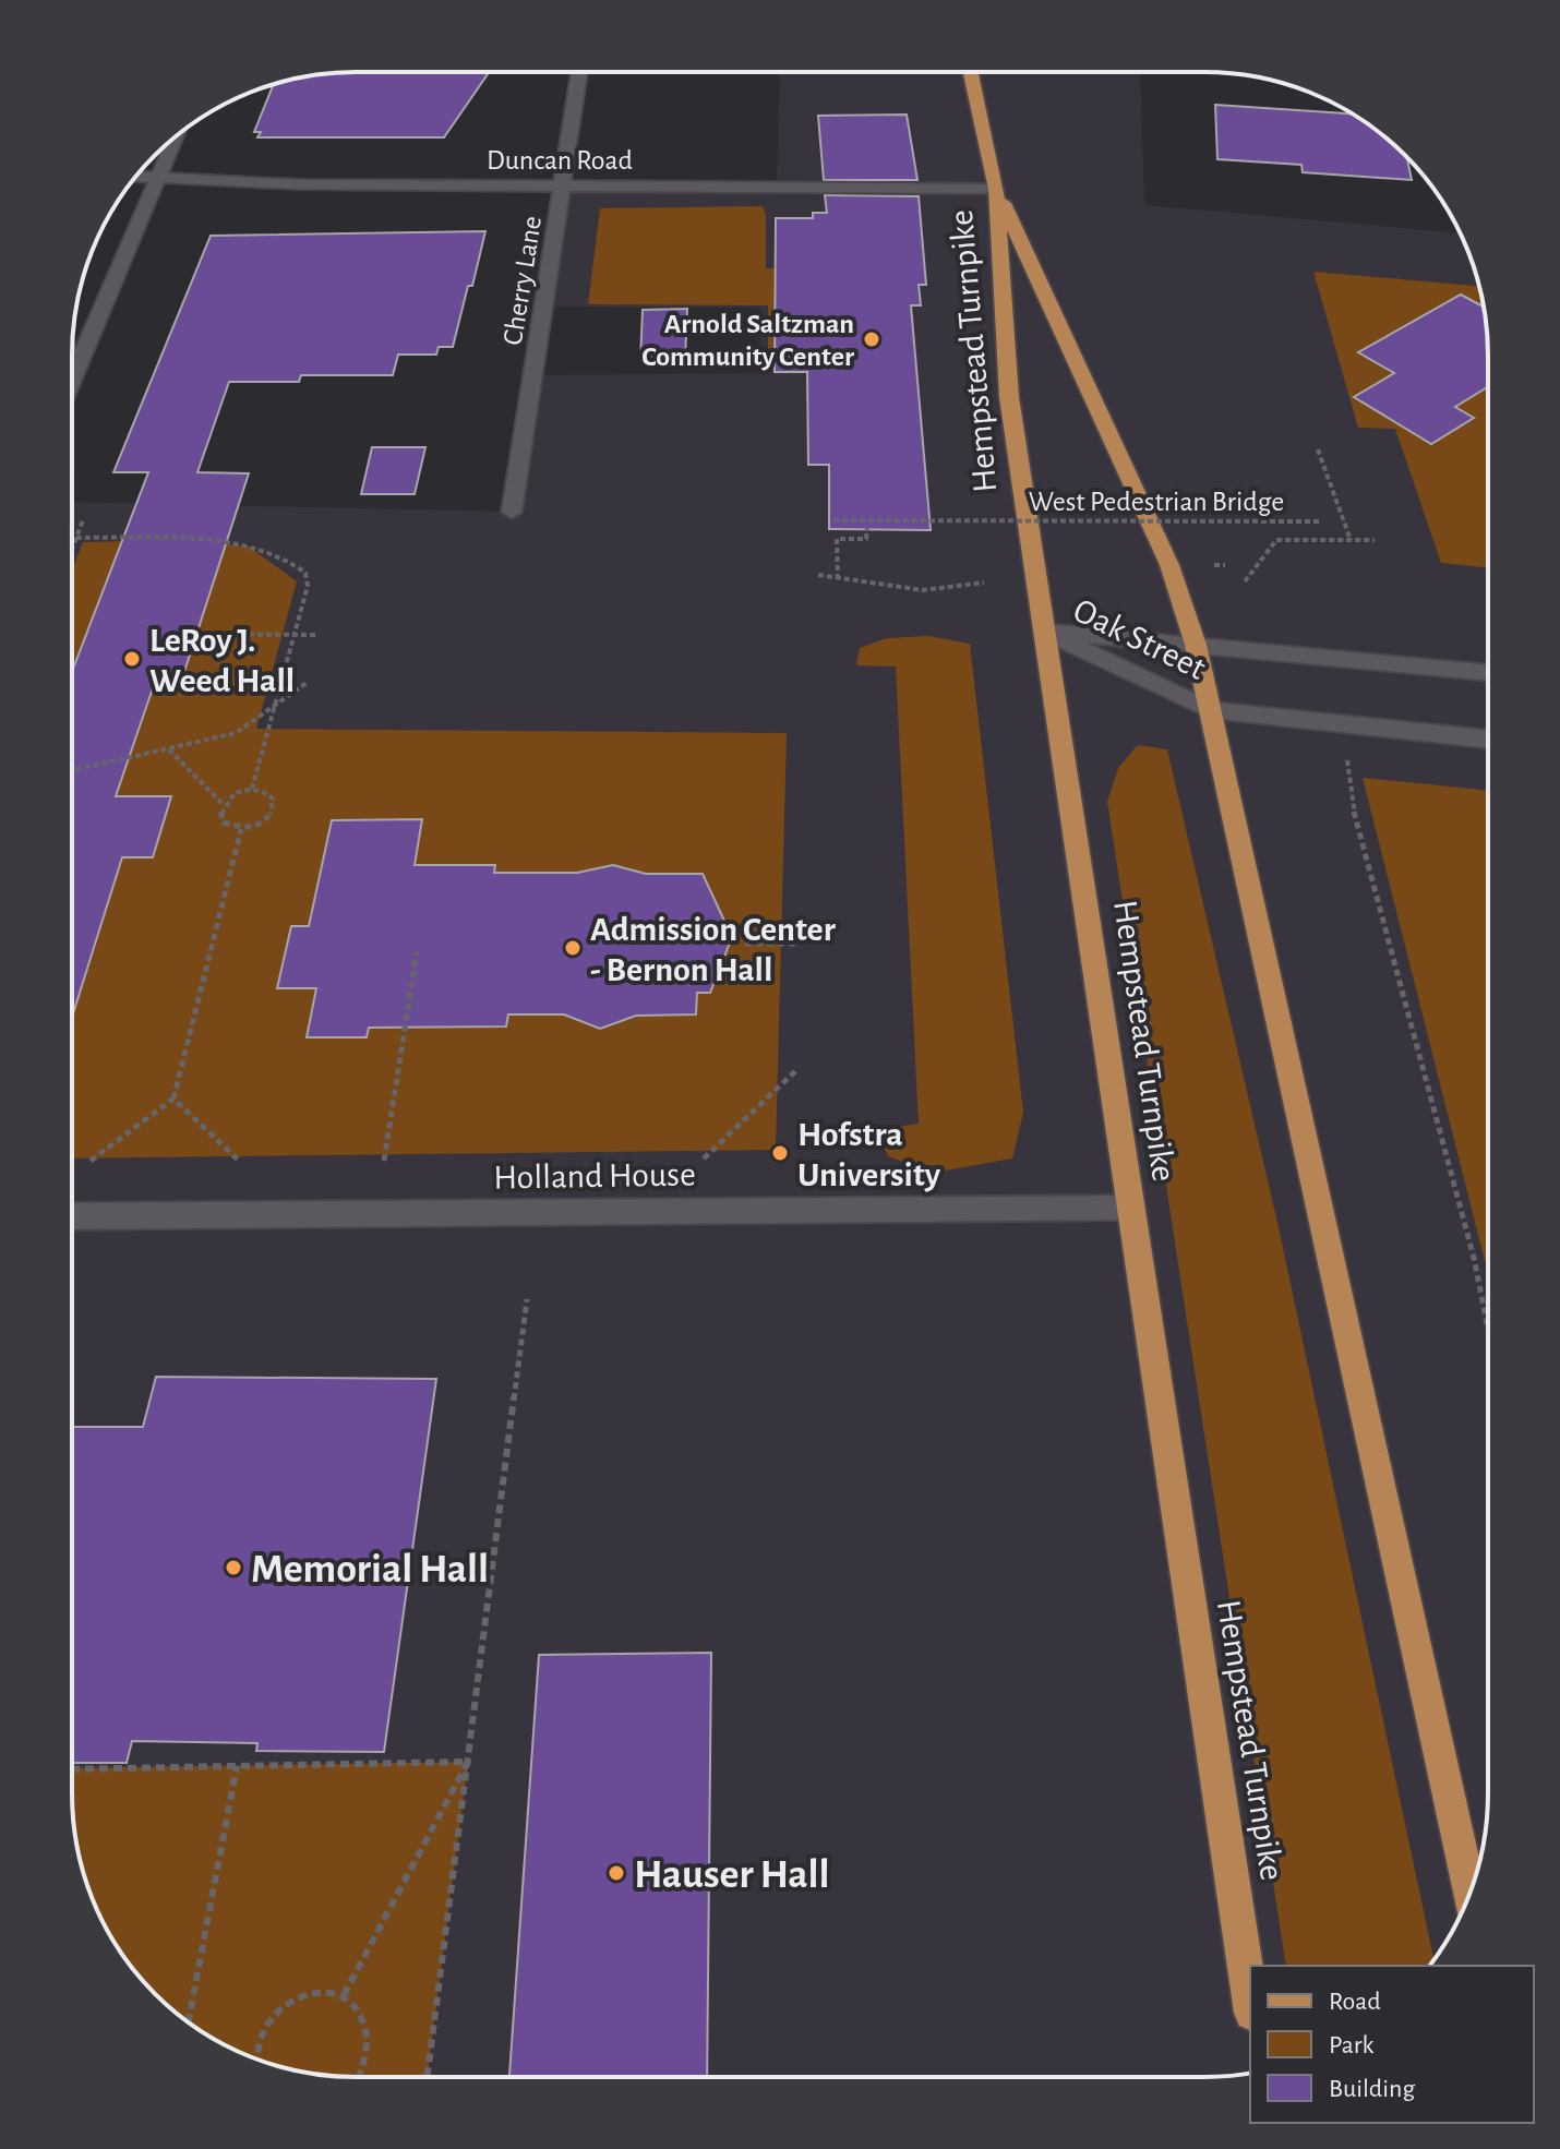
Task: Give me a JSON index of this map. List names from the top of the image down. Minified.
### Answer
{"streets":{"main road":["Hempstead Turnpike"],"street":["Duncan Road","Cherry Lane","Oak Street","Holland House"],"path":["West Pedestrian Bridge"]},"crossings":[["Duncan Road","Cherry Lane"],["Duncan Road","Hempstead Turnpike"],["Hempstead Turnpike","Oak Street"],["Hempstead Turnpike","Holland House"]],"places":["Arnold Saltzman Community Center","LeRoy J. Weed Hall","Admission Center - Bernon Hall","Hofstra University","Memorial Hall","Hauser Hall"],"legend":["Road","Park","Building"]}
